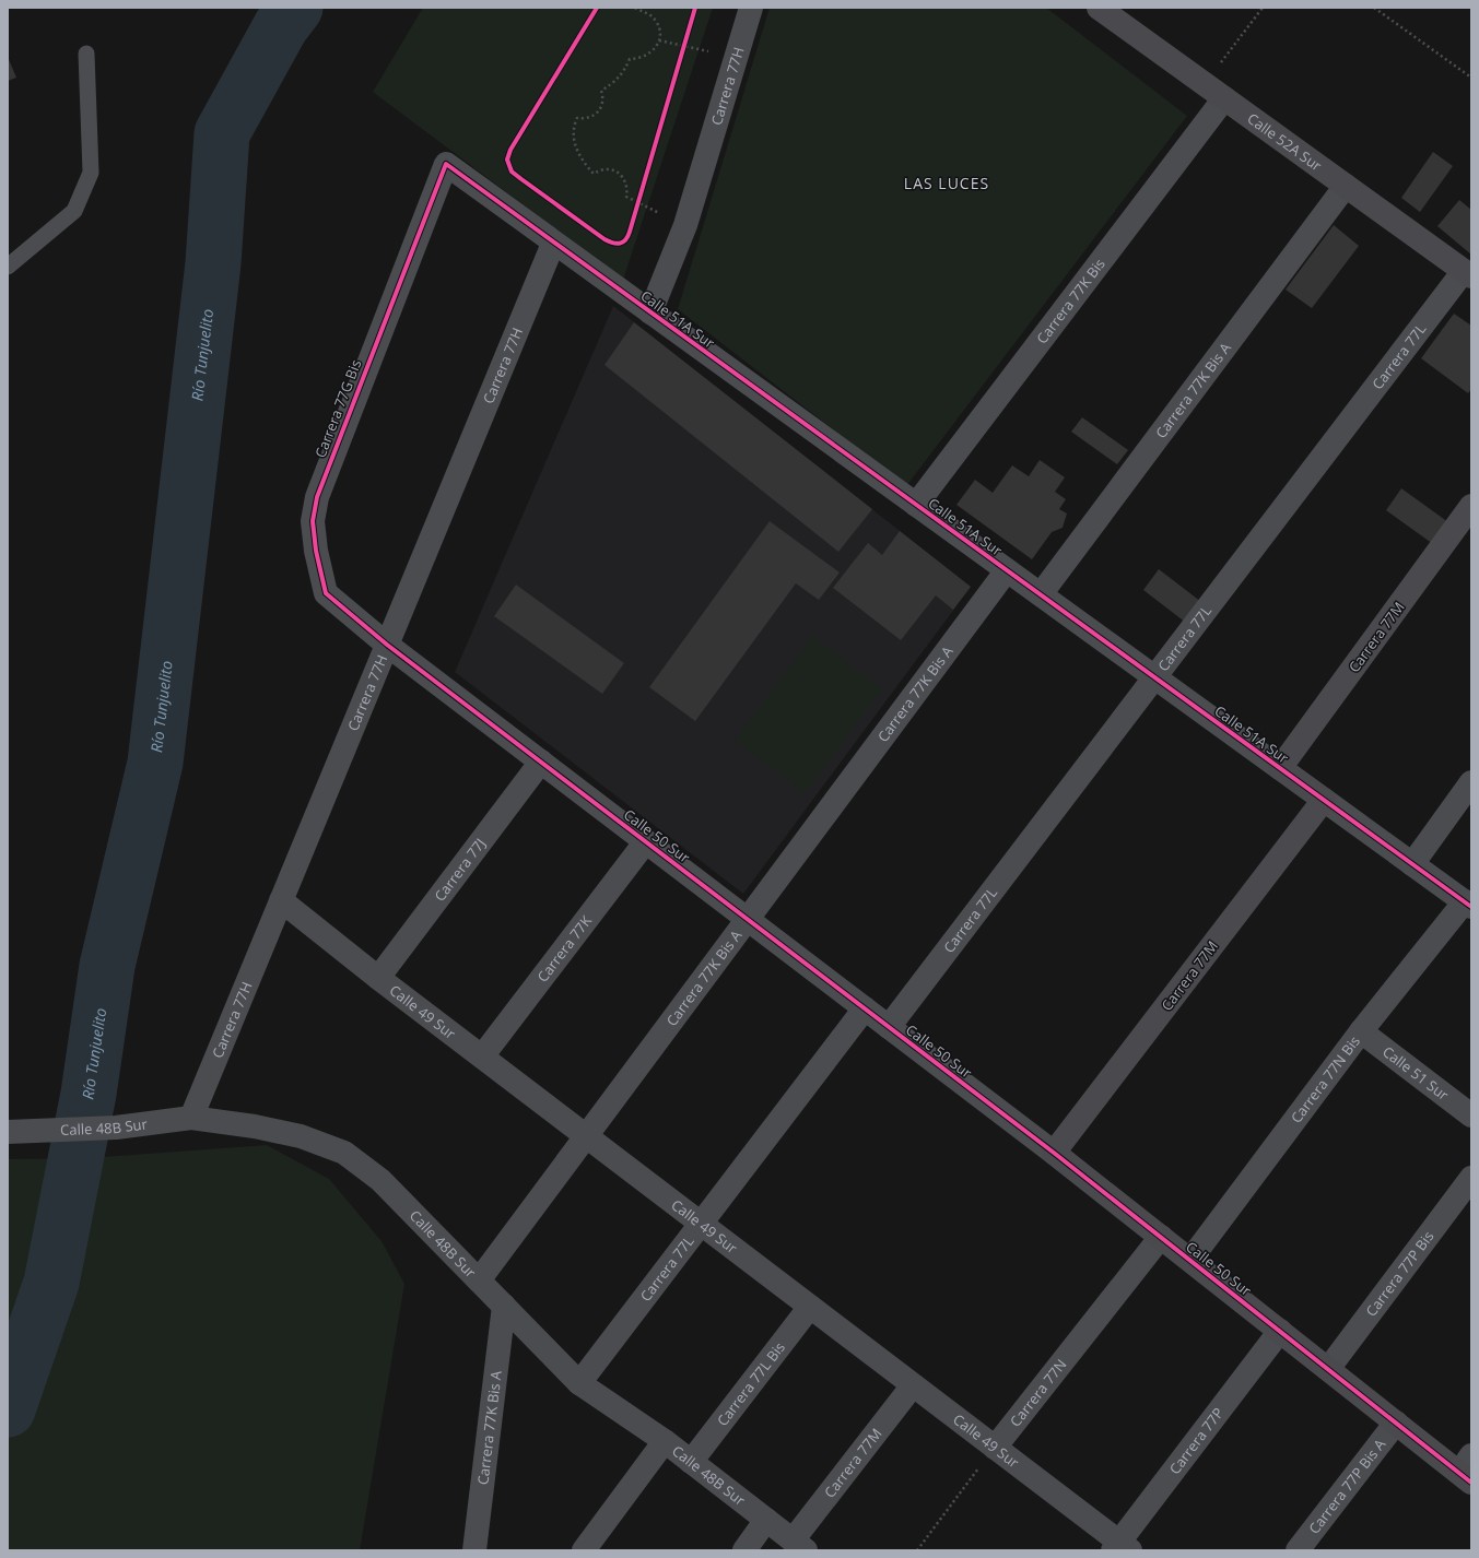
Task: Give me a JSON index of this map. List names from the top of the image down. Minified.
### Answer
{"streets":{"street":["Carrera 77H","Calle 52A Sur","Carrera 77K Bis","Calle 51A Sur","Carrera 77L","Carrera 77K Bis A","Carrera 77G Bis","Carrera 77M","Calle 50 Sur","Carrera 77J","Carrera 77K","Calle 49 Sur","Calle 51 Sur","Carrera 77N Bis","Calle 48B Sur","Carrera 77P Bis","Carrera 77L Bis","Carrera 77N","Carrera 77P","Carrera 77P Bis A"]},"crossings":[["Carrera 77H","Calle 51A Sur"],["Carrera 77H","Carrera 77G Bis"],["Carrera 77H","Calle 50 Sur"],["Carrera 77H","Calle 49 Sur"],["Carrera 77H","Calle 48B Sur"],["Calle 52A Sur","Carrera 77K Bis"],["Calle 52A Sur","Carrera 77L"],["Calle 52A Sur","Carrera 77K Bis A"],["Carrera 77K Bis","Calle 51A Sur"],["Calle 51A Sur","Carrera 77L"],["Calle 51A Sur","Carrera 77K Bis A"],["Calle 51A Sur","Carrera 77G Bis"],["Calle 51A Sur","Carrera 77M"],["Calle 51A Sur","Carrera 77N Bis"],["Carrera 77L","Calle 50 Sur"],["Carrera 77L","Calle 49 Sur"],["Carrera 77L","Calle 48B Sur"],["Carrera 77K Bis A","Calle 50 Sur"],["Carrera 77K Bis A","Calle 49 Sur"],["Carrera 77K Bis A","Calle 48B Sur"],["Carrera 77G Bis","Calle 50 Sur"],["Carrera 77M","Calle 50 Sur"],["Carrera 77M","Calle 49 Sur"],["Carrera 77M","Calle 48B Sur"],["Calle 50 Sur","Carrera 77J"],["Calle 50 Sur","Carrera 77K"],["Calle 50 Sur","Carrera 77N Bis"],["Calle 50 Sur","Carrera 77P Bis"],["Calle 50 Sur","Carrera 77N"],["Calle 50 Sur","Carrera 77P"],["Calle 50 Sur","Carrera 77P Bis A"],["Carrera 77J","Calle 49 Sur"],["Carrera 77K","Calle 49 Sur"],["Calle 49 Sur","Carrera 77L Bis"],["Calle 49 Sur","Carrera 77N"],["Calle 49 Sur","Carrera 77P"],["Calle 51 Sur","Carrera 77N Bis"],["Calle 48B Sur","Carrera 77L Bis"]],"districts":["LAS LUCES"],"water":["Río Tunjuelito"]}
